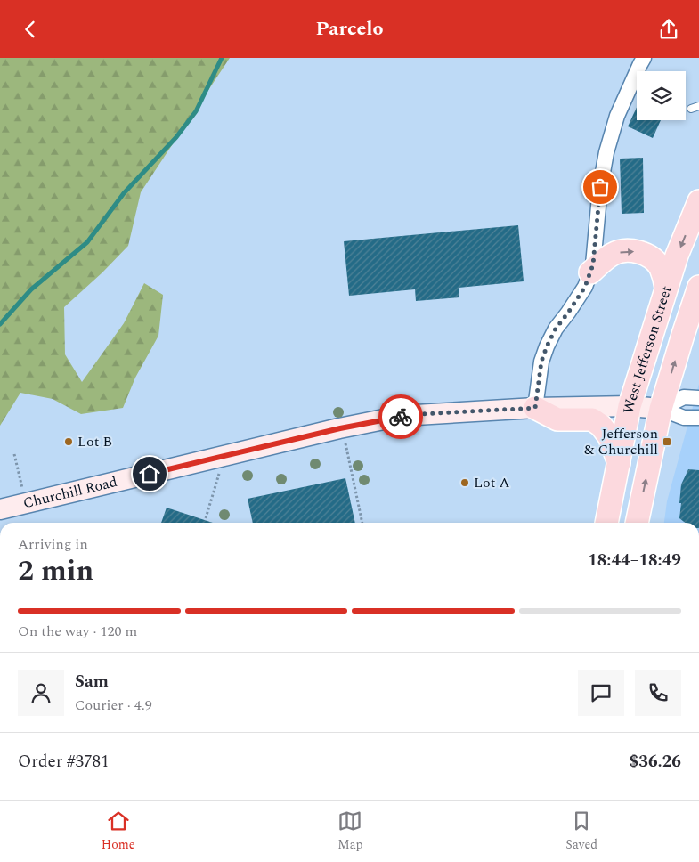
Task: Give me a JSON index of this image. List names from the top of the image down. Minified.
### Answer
{"streets":{"main road":["West Jefferson Street"],"street":["Churchill Road"]},"crossings":[["West Jefferson Street","Churchill Road"]],"places":{"other":["Lot B","Lot A"],"transit":["Jefferson & Churchill"]},"page":{"header":"Parcelo","heading":["2 min","Arriving in","18:44–18:49"],"panel":["Sam","Courier · 4.9","Order #3781","$36.26"],"bar":"On the way · 120 m","tabs":["Home","Map","Saved"]}}
